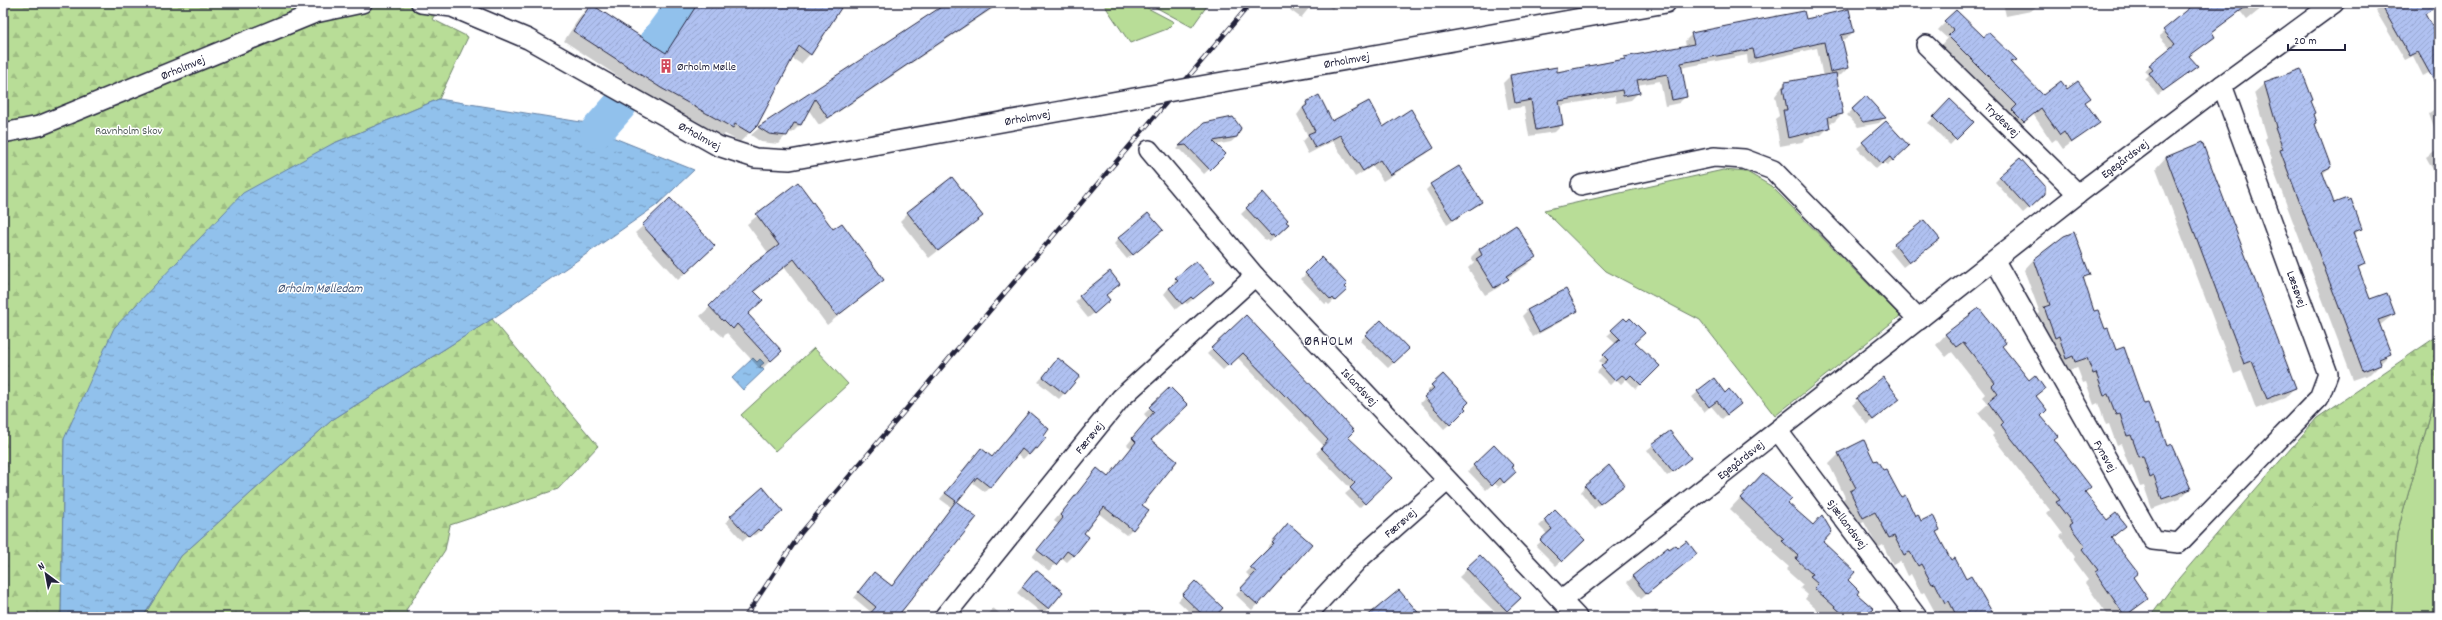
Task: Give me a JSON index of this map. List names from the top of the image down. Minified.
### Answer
{"streets":{"street":["Ørholmvej","Trydesvej","Egegårdsvej","Læsøvej","Islandsvej","Færøvej","Fynsvej","Sjællandsvej"]},"crossings":[["Trydesvej","Egegårdsvej"],["Egegårdsvej","Læsøvej"],["Egegårdsvej","Islandsvej"],["Egegårdsvej","Fynsvej"],["Egegårdsvej","Sjællandsvej"],["Læsøvej","Fynsvej"],["Islandsvej","Færøvej"]],"districts":["ØRHOLM"],"water":["Ørholm Mølledam"],"parks":["Ravnholm Skov"],"places":{"building":["Ørholm Mølle"]},"scale_bar":"20 m","north":"top left"}
